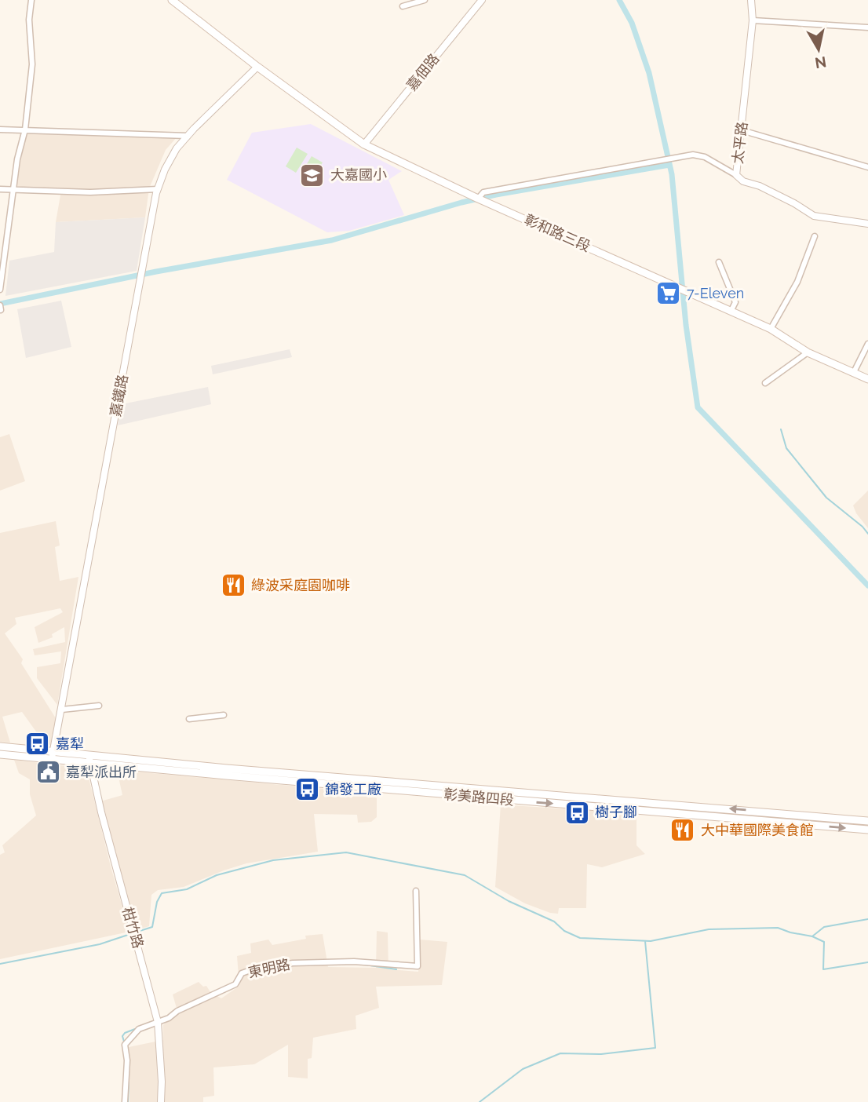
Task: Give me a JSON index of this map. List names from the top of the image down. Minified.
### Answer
{"streets":{"main road":["彰和路三段","彰美路四段"],"street":["嘉佃路","太平路","嘉鐵路","柑竹路","東明路"]},"crossings":[["嘉佃路","彰和路三段"],["彰和路三段","嘉鐵路"],["彰美路四段","柑竹路"],["柑竹路","東明路"]],"places":{"school or university":["大嘉國小"],"supermarket":["7-Eleven"],"restaurant":["綠波采庭園咖啡","大中華國際美食館"],"bus stop":["嘉犁","錦發工廠","樹子腳"],"public building":["嘉犁派出所"]},"north":"bottom"}
